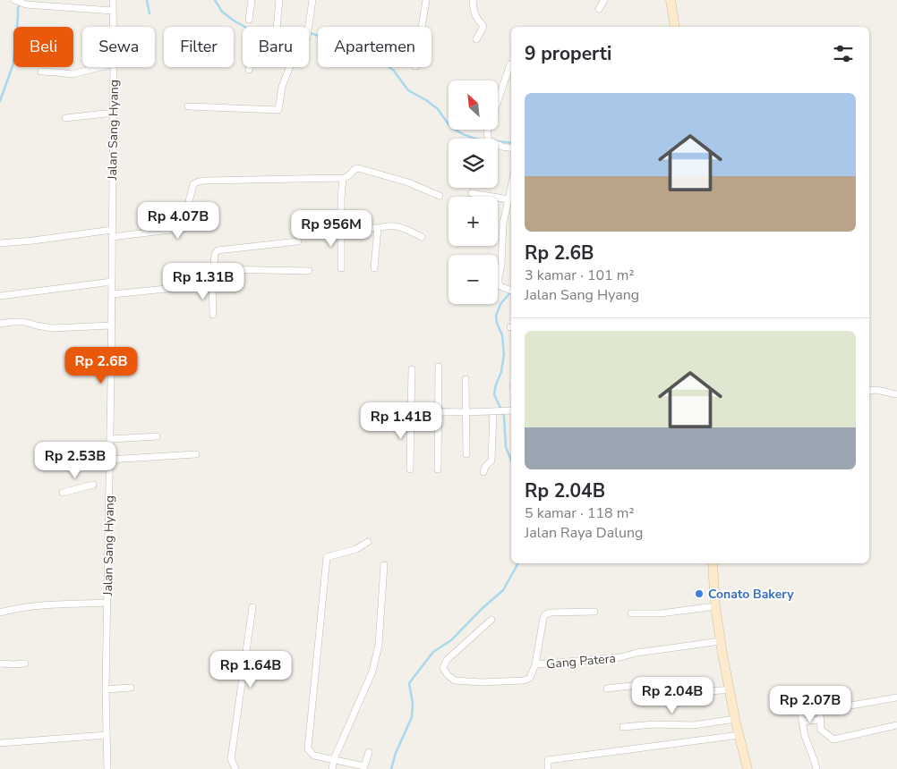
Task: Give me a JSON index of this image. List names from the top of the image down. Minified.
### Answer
{"streets":{"street":["Jalan Sang Hyang","Gang Patera"]},"places":["Conato Bakery"],"north":"top left","page":{"chip":["Beli","Sewa","Filter","Baru","Apartemen"],"heading":"9 properti","map_buttons":["+","−"],"list":[{"name":"Rp 2.6B","note":"3 kamar · 101 m² · Jalan Sang Hyang"},{"name":"Rp 2.04B","note":"5 kamar · 118 m² · Jalan Raya Dalung"}],"price":["Rp 4.07B","Rp 956M","Rp 1.31B","Rp 2.6B","Rp 1.41B","Rp 2.53B","Rp 1.64B","Rp 2.04B","Rp 2.07B"]}}
